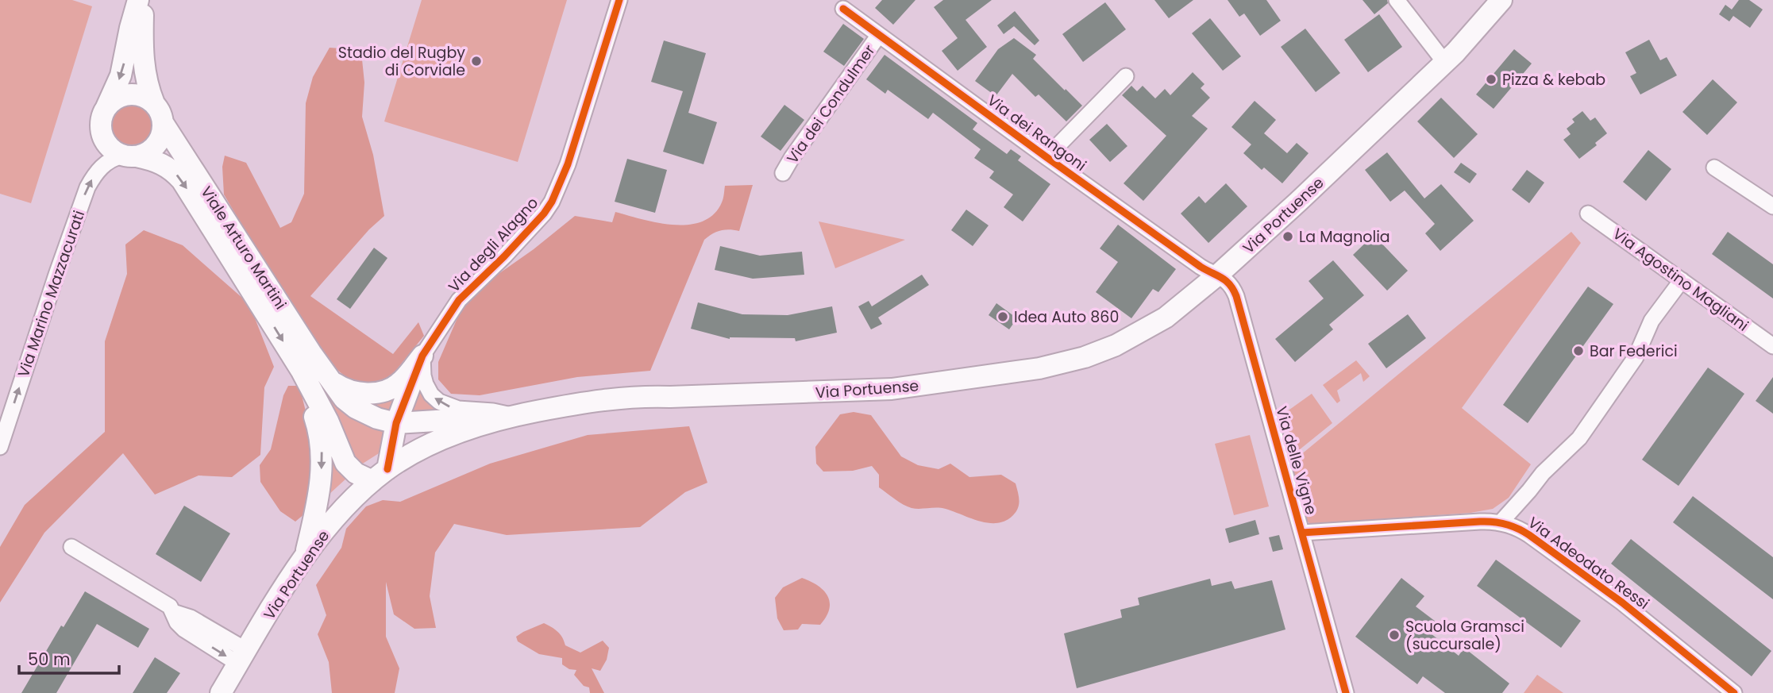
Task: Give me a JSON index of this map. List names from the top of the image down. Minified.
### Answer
{"streets":{"street":["Via dei Condulmer","Via dei Rangoni","Via Portuense","Via degli Alagno","Viale Arturo Martini","Via Agostino Magliani","Via Marino Mazzacurati","Via delle Vigne","Via Adeodato Ressi"]},"crossings":[["Via dei Condulmer","Via dei Rangoni"],["Via dei Rangoni","Via Portuense"],["Via dei Rangoni","Via delle Vigne"],["Via Portuense","Via degli Alagno"],["Via Portuense","Viale Arturo Martini"],["Via Portuense","Via delle Vigne"],["Via degli Alagno","Viale Arturo Martini"],["Viale Arturo Martini","Via Marino Mazzacurati"],["Via delle Vigne","Via Adeodato Ressi"]],"one_way":["Via Marino Mazzacurati"],"places":["Stadio del Rugby di Corviale","Pizza & kebab","La Magnolia","Idea Auto 860","Bar Federici","Scuola Gramsci (succursale)"],"scale_bar":"50 m"}
